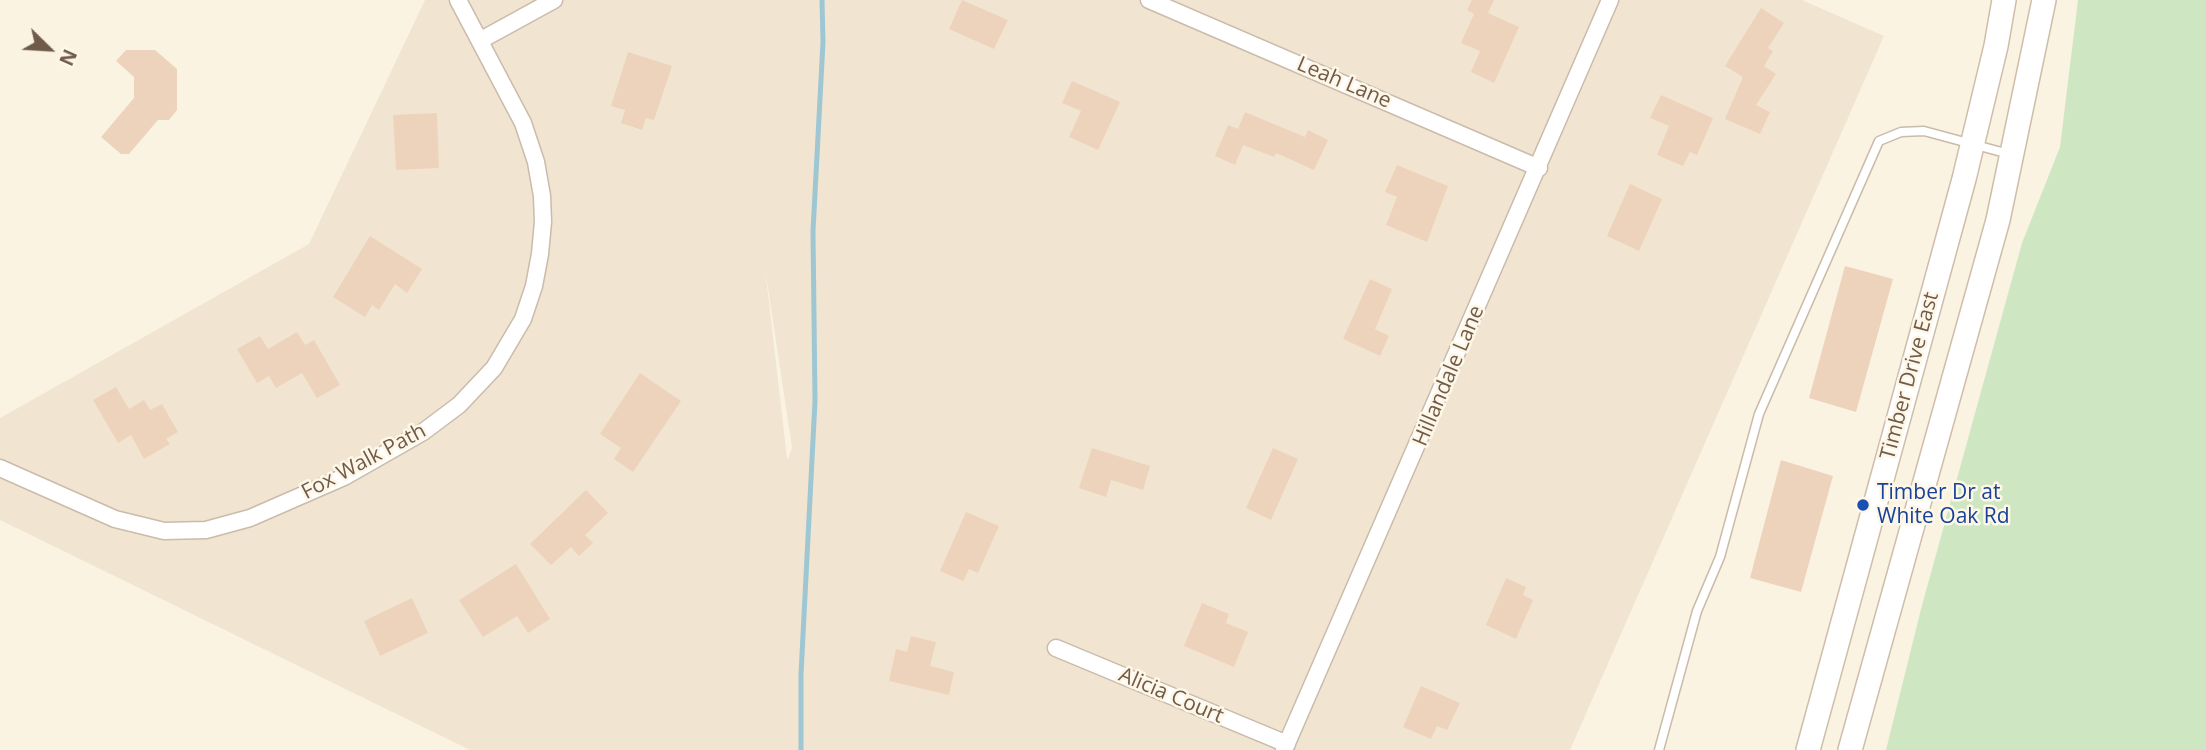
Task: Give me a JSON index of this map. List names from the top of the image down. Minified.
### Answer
{"streets":{"main road":["Timber Drive East"],"street":["Leah Lane","Hillandale Lane","Fox Walk Path","Alicia Court"]},"crossings":[["Leah Lane","Hillandale Lane"],["Hillandale Lane","Alicia Court"]],"places":["Timber Dr at White Oak Rd"],"north":"bottom right"}
